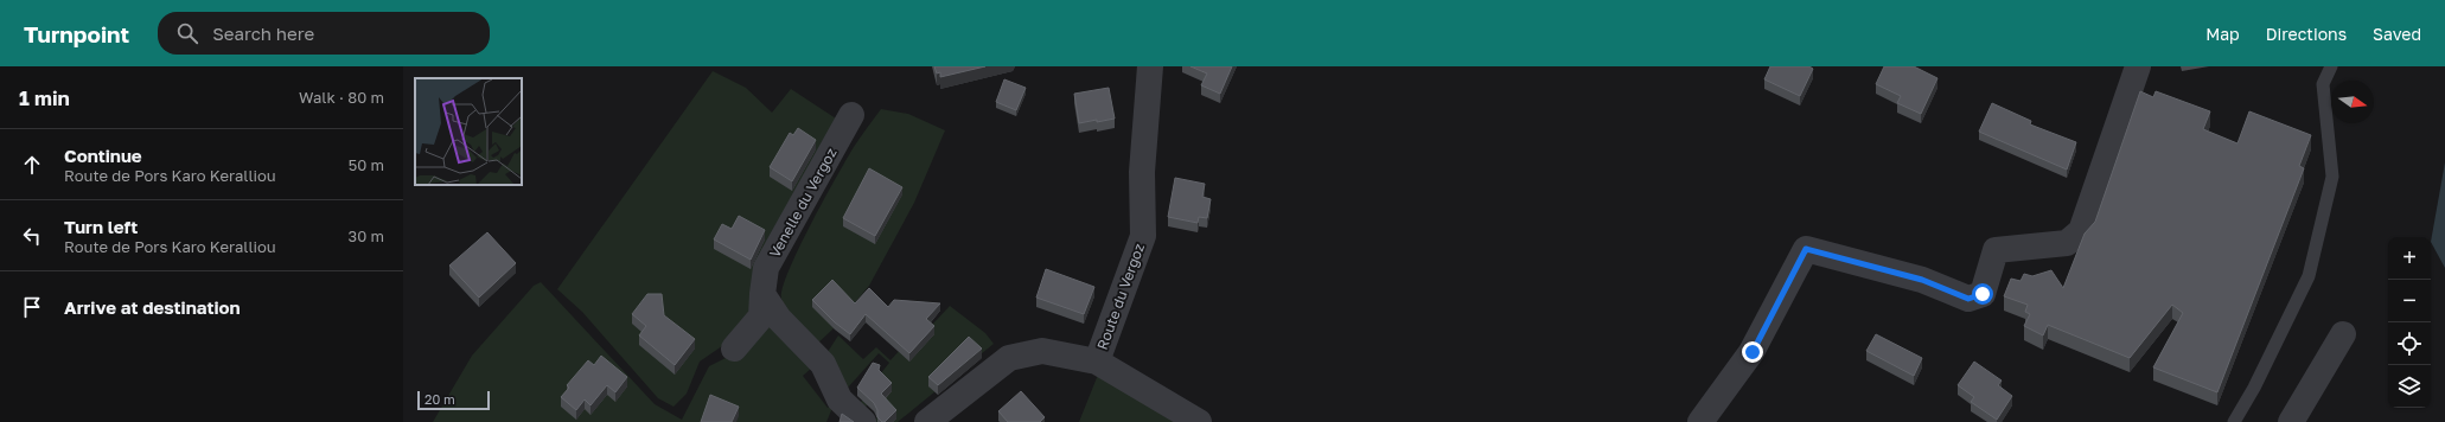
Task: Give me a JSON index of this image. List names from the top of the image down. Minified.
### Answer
{"streets":{"street":["Venelle du Vergoz","Route du Vergoz"]},"scale_bar":"20 m","north":"right","page":{"header":"Turnpoint","search":"Search here","nav":["Map","Directions","Saved"],"heading":["1 min","Walk · 80 m"],"list":[["Continue","Route de Pors Karo Keralliou","50 m"],["Turn left","Route de Pors Karo Keralliou","30 m"],"Arrive at destination"],"map_buttons":["+","−"],"scale":"20 m"}}
